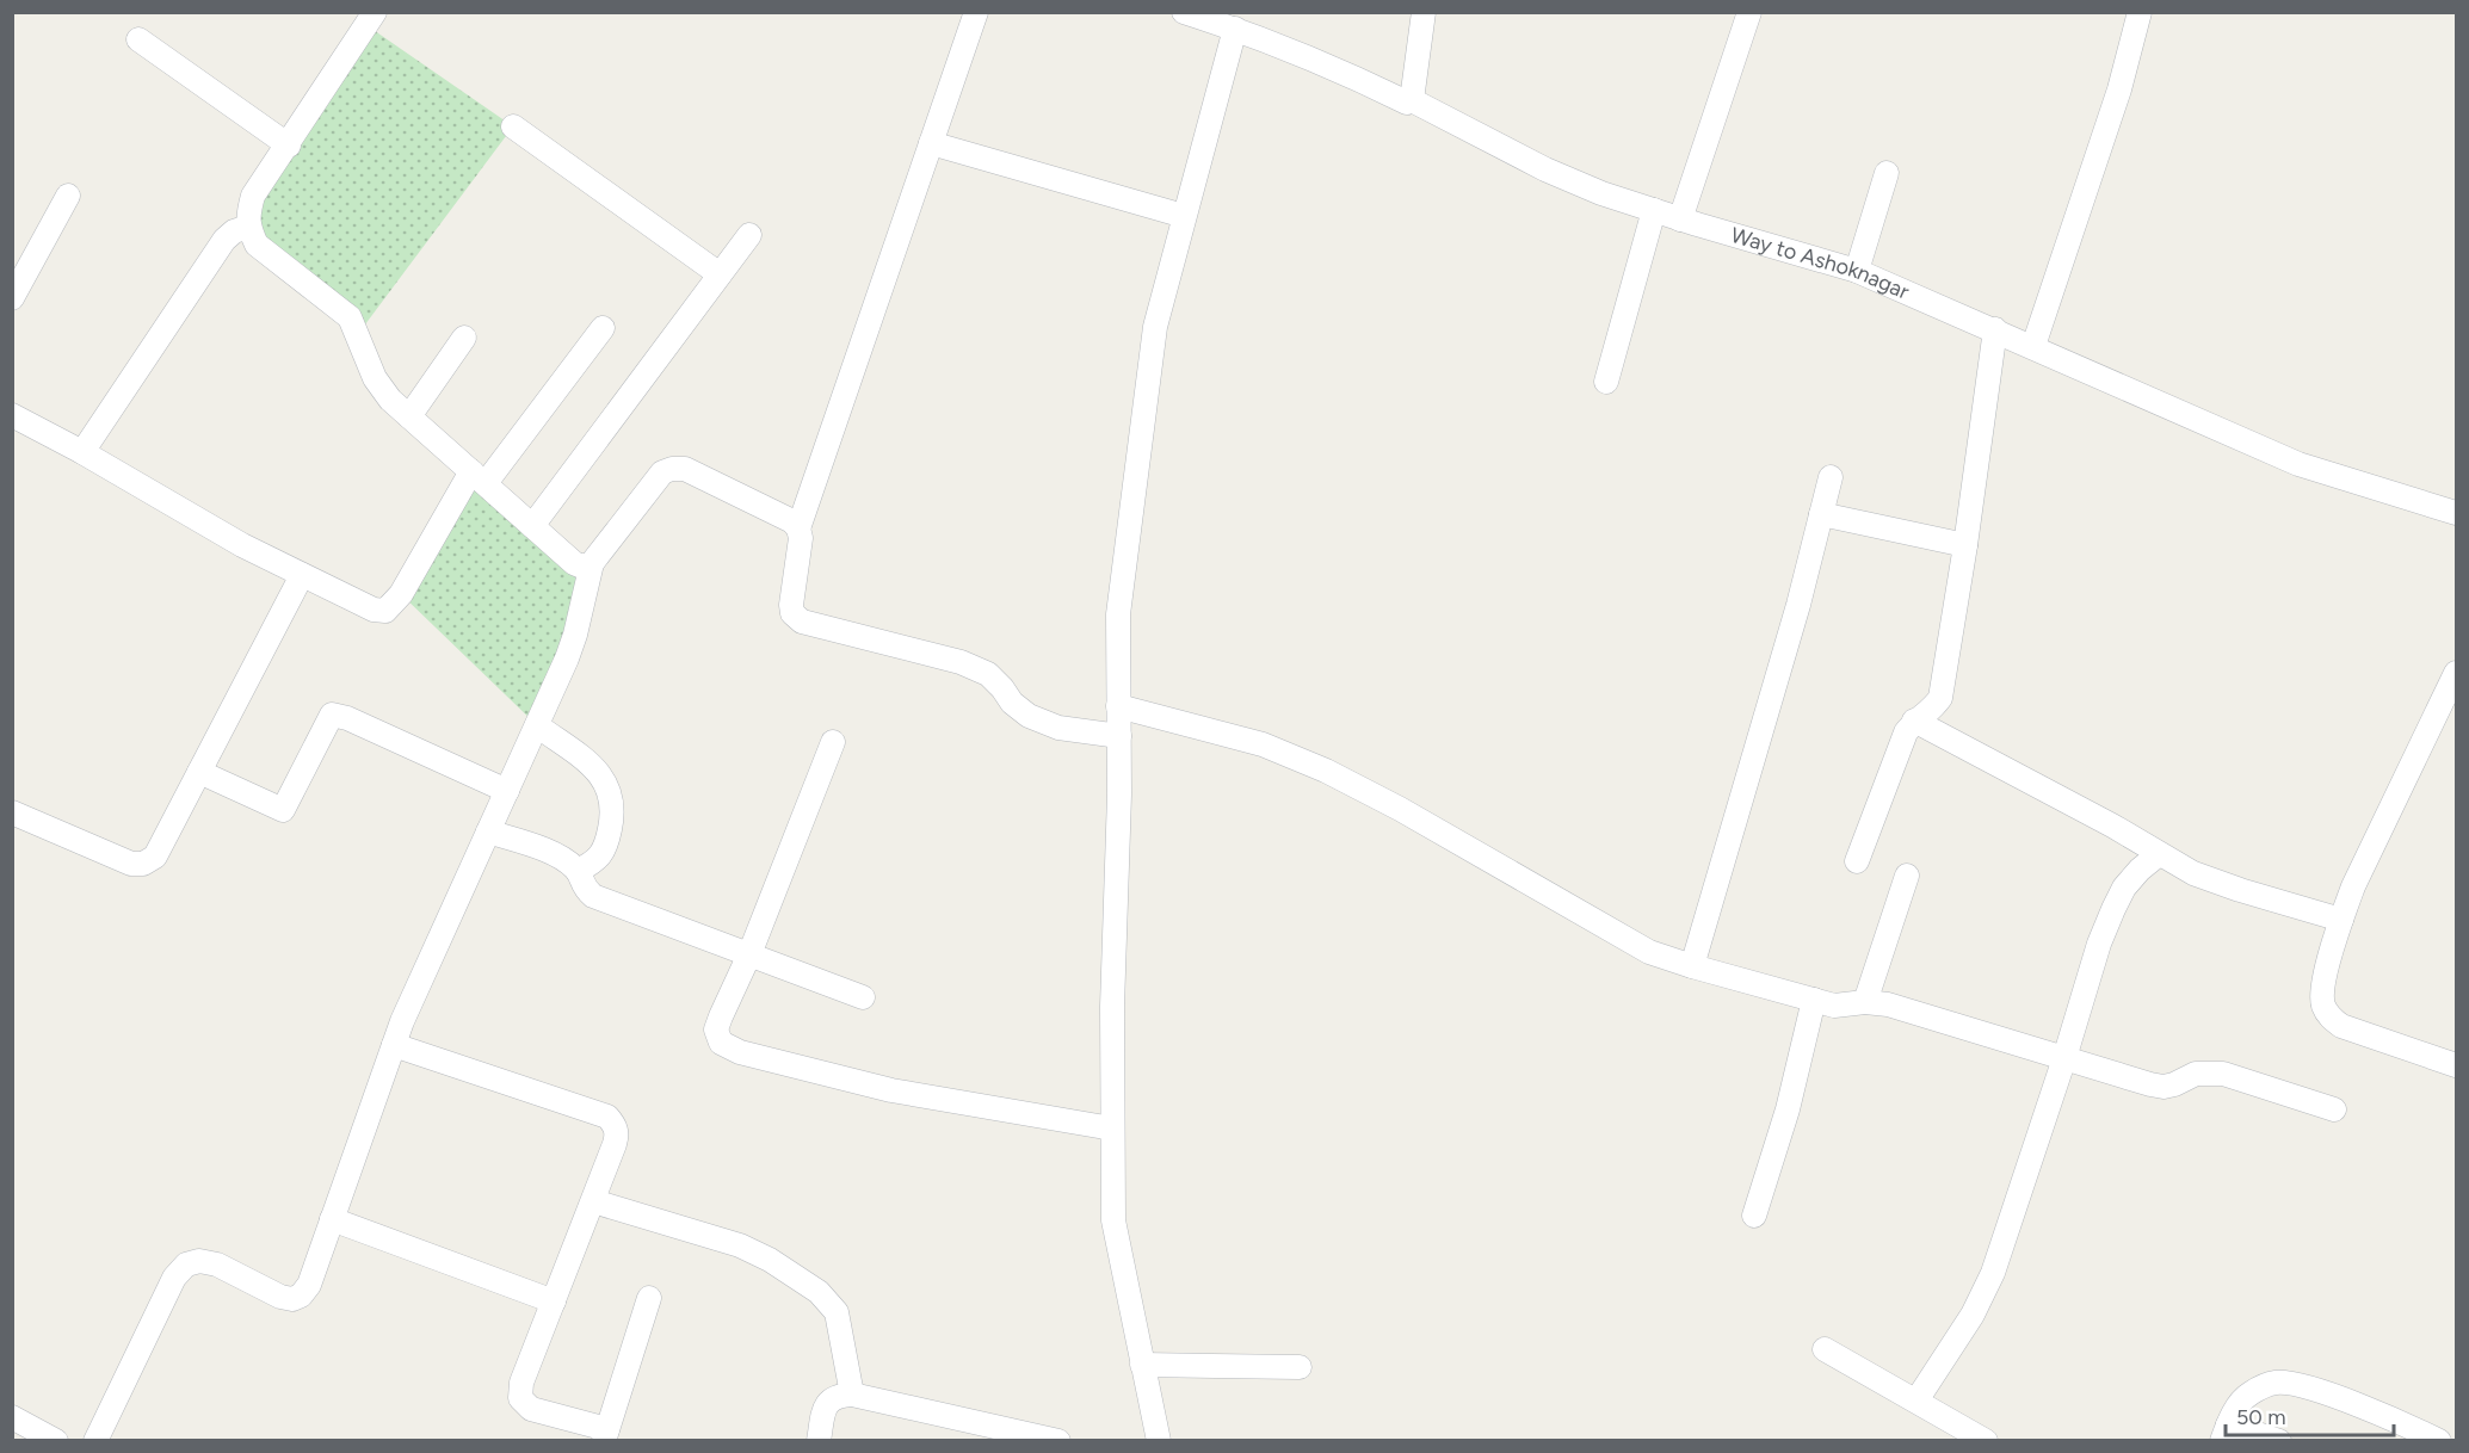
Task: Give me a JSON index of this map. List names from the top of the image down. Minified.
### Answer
{"streets":{"street":["Way to Ashoknagar"]},"scale_bar":"50 m"}
